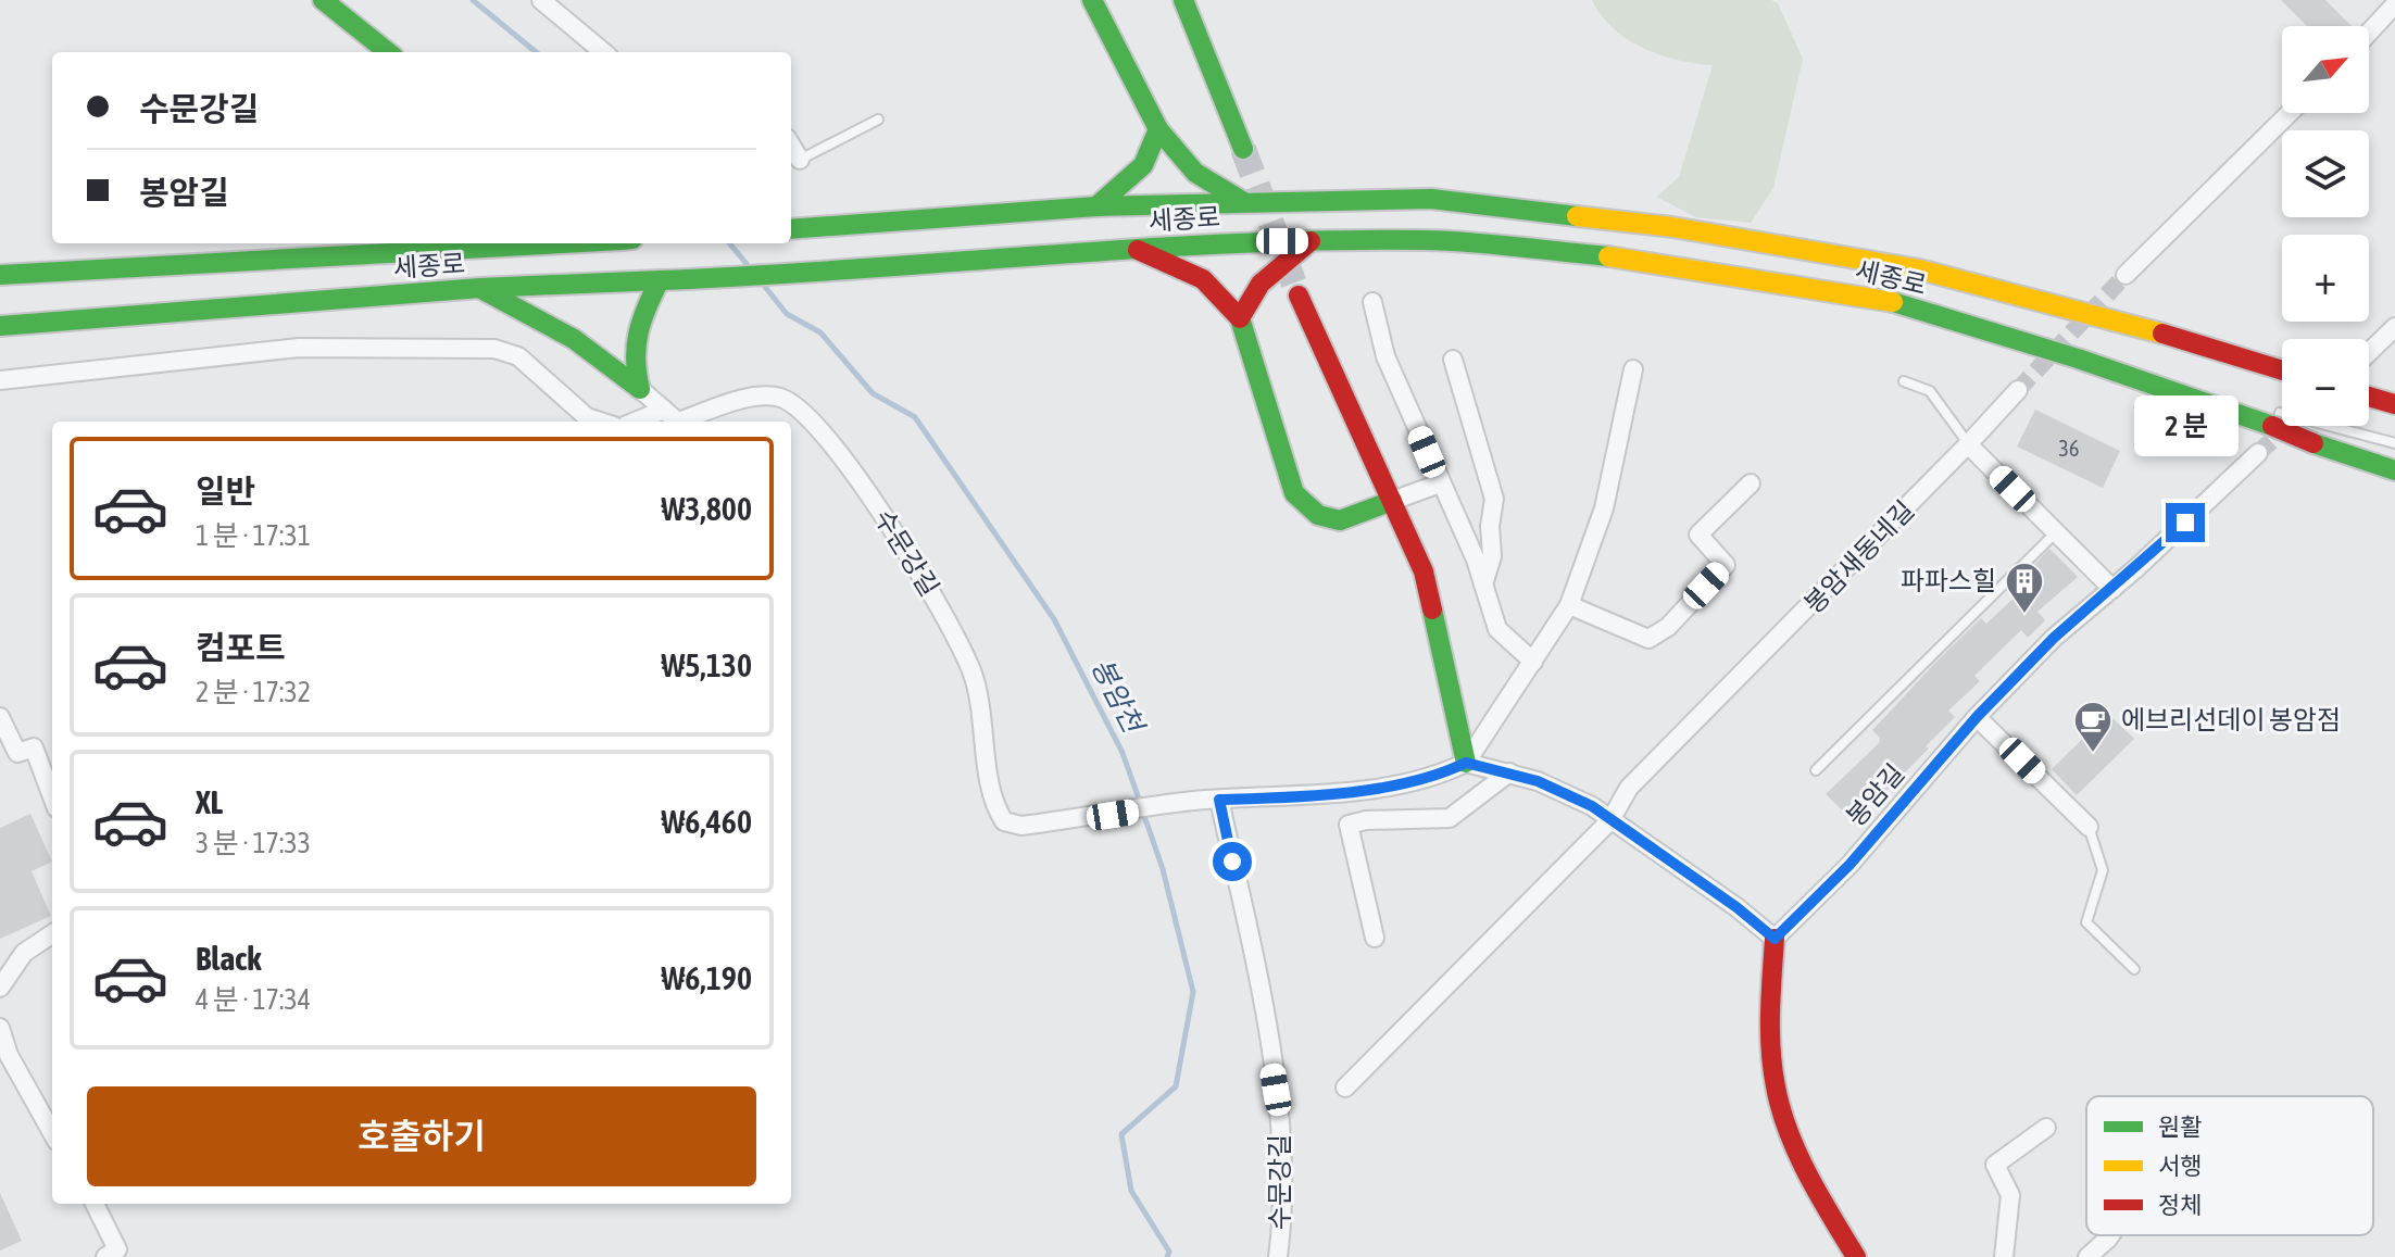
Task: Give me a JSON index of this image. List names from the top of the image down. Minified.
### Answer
{"streets":{"main road":["세종로"],"street":["수문강길","봉암새동네길","봉암길"]},"water":["봉암천"],"places":{"building":["파파스힐"],"cafe":["에브리선데이 봉암점"]},"house_numbers":["36"],"legend":["원활","서행","정체"],"north":"top right","page":{"map_buttons":["+","−"],"banner":["수문강길","봉암길"],"bubble":"2 분","list":[{"name":"일반","note":"1 분 · 17:31","value":"₩3,800"},{"name":"컴포트","note":"2 분 · 17:32","value":"₩5,130"},{"name":"XL","note":"3 분 · 17:33","value":"₩6,460"},{"name":"Black","note":"4 분 · 17:34","value":"₩6,190"}],"buttons":"호출하기"}}
